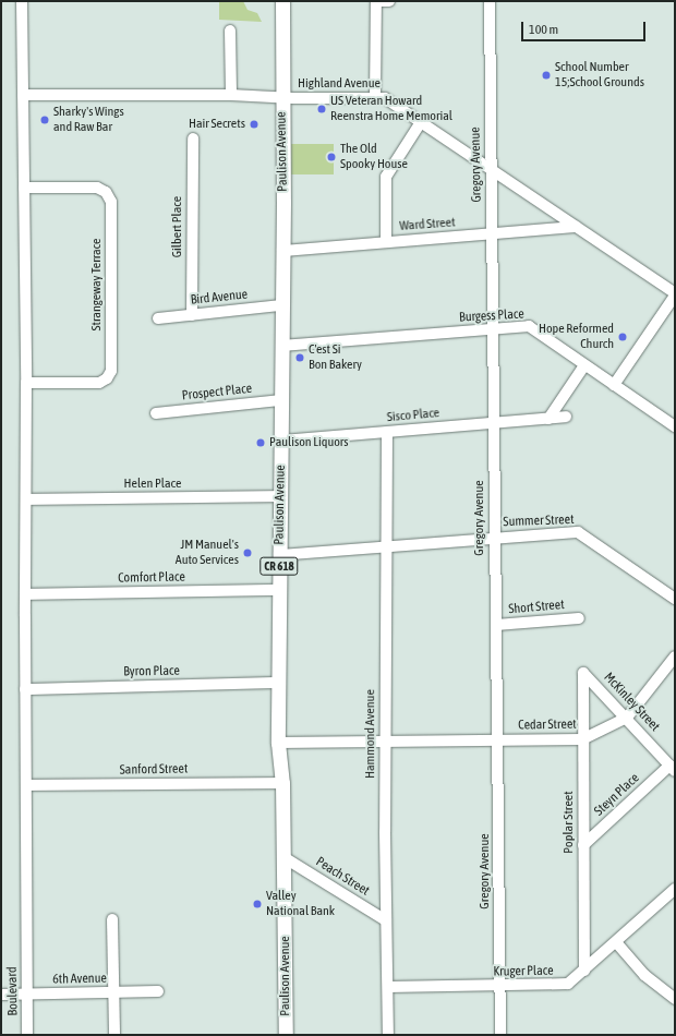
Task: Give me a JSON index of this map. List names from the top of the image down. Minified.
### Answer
{"streets":{"main road":["Paulison Avenue","CR 618"],"street":["Highland Avenue","Gregory Avenue","Ward Street","Gilbert Place","Strangeway Terrace","Bird Avenue","Burgess Place","Prospect Place","Sisco Place","Helen Place","Summer Street","Comfort Place","Short Street","Byron Place","McKinley Street","Cedar Street","Hammond Avenue","Sanford Street","Steyn Place","Poplar Street","Peach Street","Kruger Place","6th Avenue","Boulevard"]},"crossings":[["Highland Avenue","Paulison Avenue"],["Highland Avenue","Gregory Avenue"],["Highland Avenue","Ward Street"],["Highland Avenue","Boulevard"],["Paulison Avenue","Ward Street"],["Paulison Avenue","Bird Avenue"],["Paulison Avenue","Burgess Place"],["Paulison Avenue","Prospect Place"],["Paulison Avenue","Sisco Place"],["Paulison Avenue","Helen Place"],["Paulison Avenue","Summer Street"],["Paulison Avenue","Comfort Place"],["Paulison Avenue","Byron Place"],["Paulison Avenue","Cedar Street"],["Paulison Avenue","Sanford Street"],["Paulison Avenue","Peach Street"],["Gregory Avenue","Ward Street"],["Gregory Avenue","Burgess Place"],["Gregory Avenue","Sisco Place"],["Gregory Avenue","Summer Street"],["Gregory Avenue","Short Street"],["Gregory Avenue","Cedar Street"],["Gregory Avenue","Kruger Place"],["Gilbert Place","Bird Avenue"],["Strangeway Terrace","Boulevard"],["Sisco Place","Hammond Avenue"],["Helen Place","Boulevard"],["Summer Street","Hammond Avenue"],["Comfort Place","Boulevard"],["Byron Place","Boulevard"],["McKinley Street","Cedar Street"],["McKinley Street","Steyn Place"],["McKinley Street","Poplar Street"],["Cedar Street","Hammond Avenue"],["Cedar Street","Poplar Street"],["Hammond Avenue","Peach Street"],["Hammond Avenue","Kruger Place"],["Sanford Street","Boulevard"],["Steyn Place","Poplar Street"],["Poplar Street","Kruger Place"],["6th Avenue","Boulevard"]],"places":["School Number 15;School Grounds","US Veteran Howard Reenstra Home Memorial","Sharky's Wings and Raw Bar","Hair Secrets","The Old Spooky House","Hope Reformed Church","C'est Si Bon Bakery","Paulison Liquors","JM Manuel's Auto Services","Valley National Bank"],"scale_bar":"100 m"}
